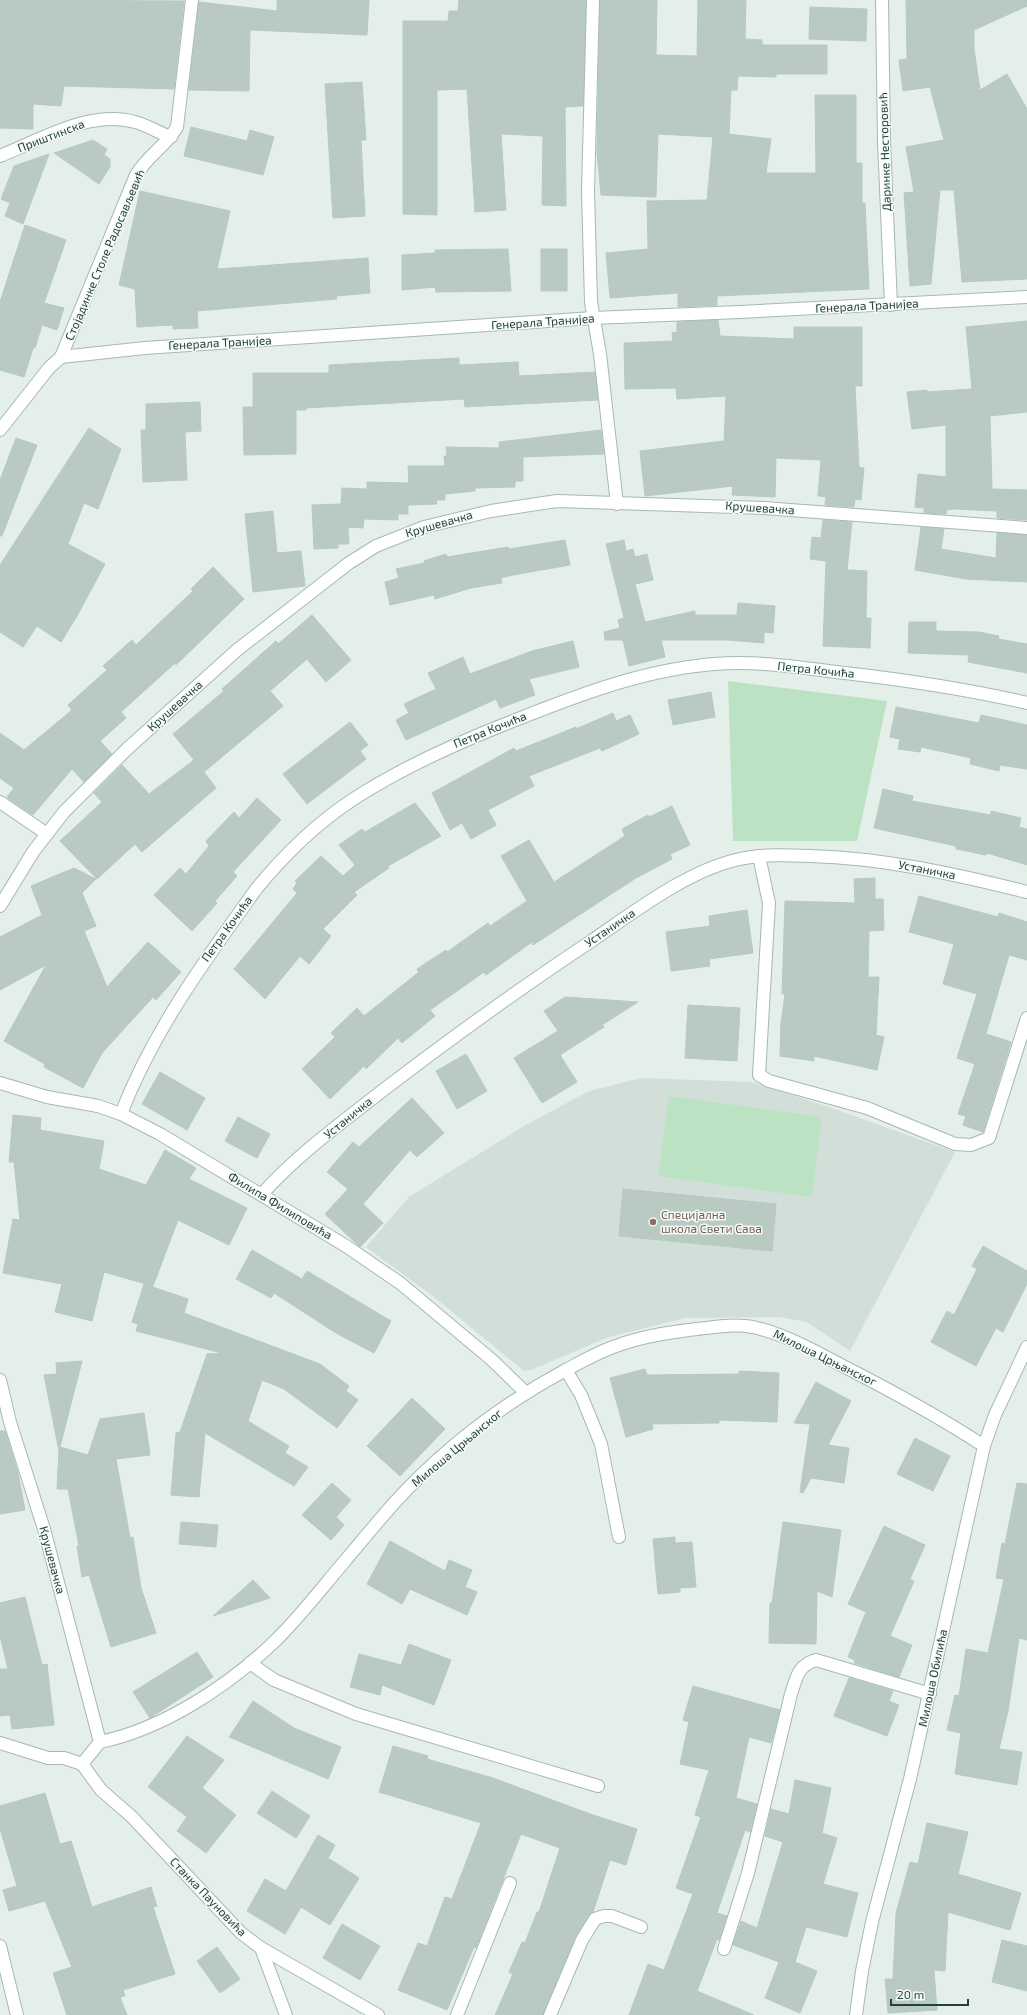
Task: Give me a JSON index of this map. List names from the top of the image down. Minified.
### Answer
{"streets":{"street":["Приштинска","Даринке Несторовић","Стојадинке Столе Радосављевић","Генерала Транијеа","Крушевачка","Петра Кочића","Устаничка","Филипа Филиповића","Милоша Црњанског","Милоша Обилића","Станка Пауновића"]},"crossings":[["Приштинска","Стојадинке Столе Радосављевић"],["Даринке Несторовић","Генерала Транијеа"],["Стојадинке Столе Радосављевић","Генерала Транијеа"],["Крушевачка","Милоша Црњанског"],["Петра Кочића","Филипа Филиповића"],["Устаничка","Филипа Филиповића"],["Филипа Филиповића","Милоша Црњанског"],["Милоша Црњанског","Милоша Обилића"]],"places":["Специјална школа Свети Сава"],"scale_bar":"20 m"}
